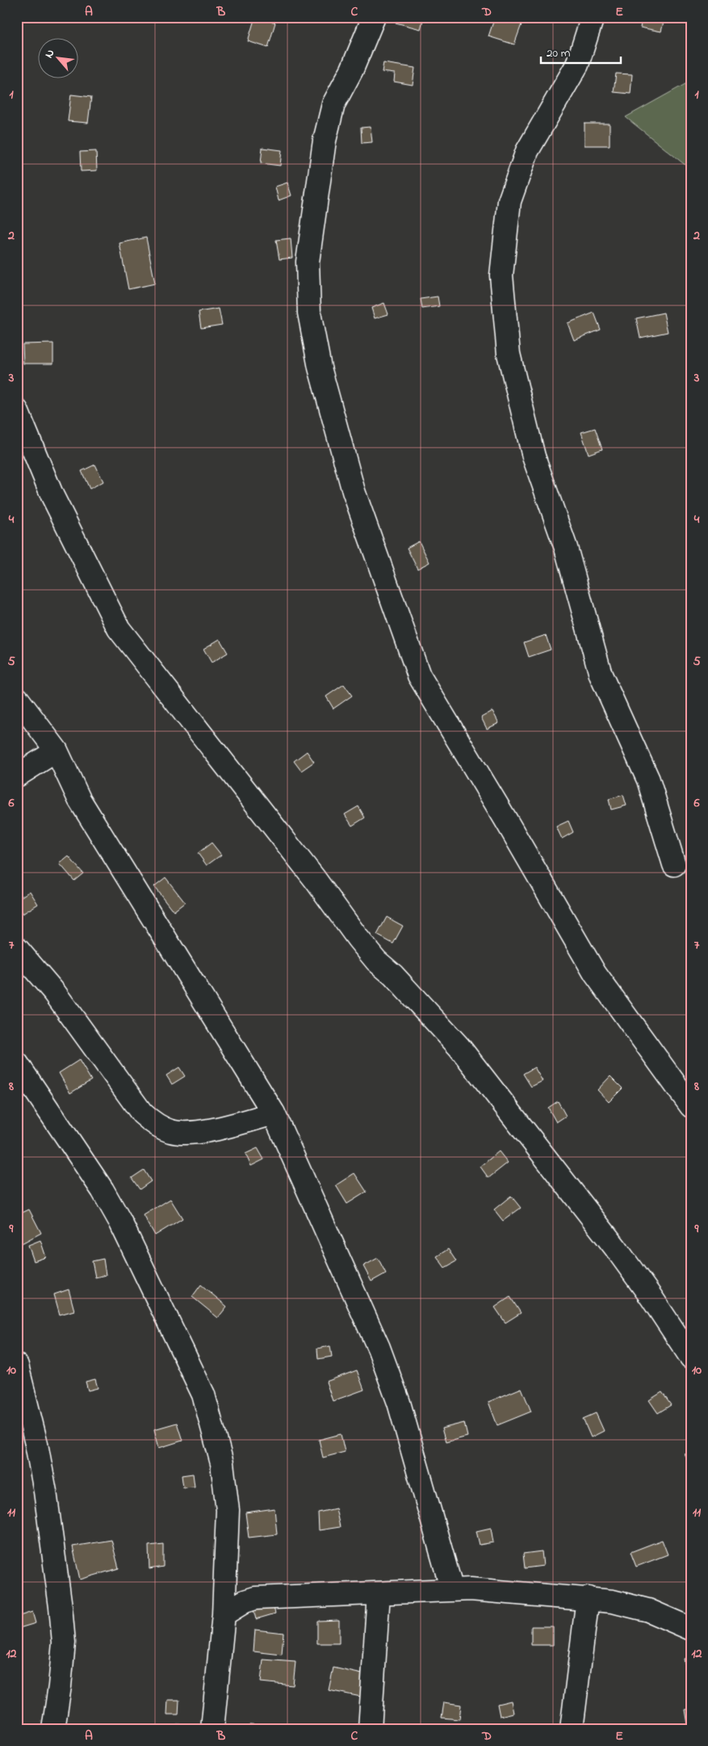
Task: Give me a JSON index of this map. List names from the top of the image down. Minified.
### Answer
{"scale_bar":"20 m","north":"top left","grid":{"columns":["A","B","C","D","E"],"rows":["1","2","3","4","5","6","7","8","9","10","11","12"]}}
